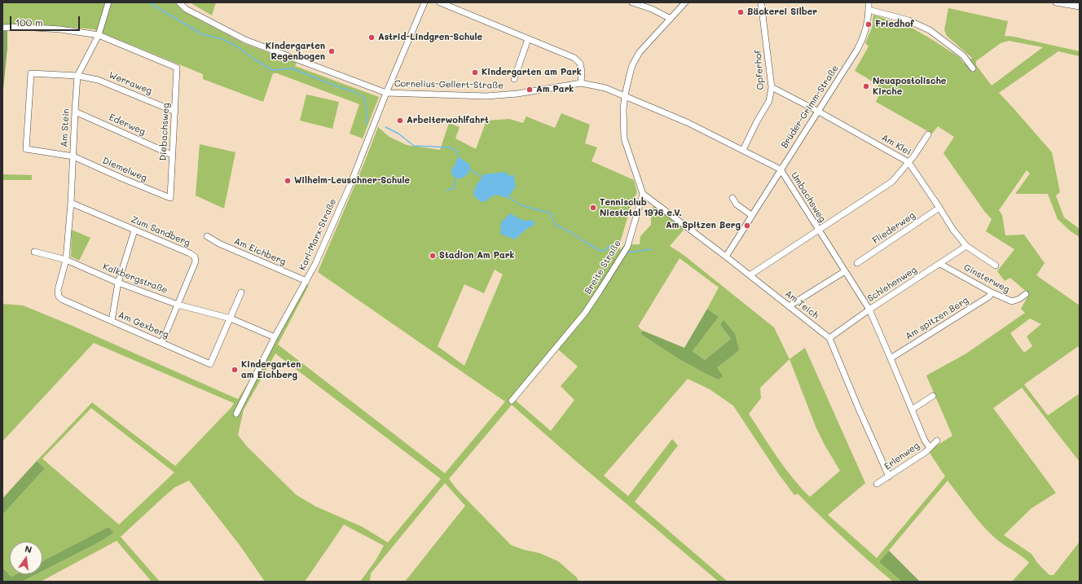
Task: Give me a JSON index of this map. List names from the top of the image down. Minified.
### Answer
{"streets":{"street":["Opferhof","Werraweg","Cornelius-Gellert-Straße","Brüder-Grimm-Straße","Ederweg","Am Stein","Diebachsweg","Am Klei","Diemelweg","Umbachsweg","Fliederweg","Zum Sandberg","Karl-Marx-Straße","Am Eichberg","Breite Straße","Kalkbergstraße","Ginsterweg","Schlehenweg","Am Teich","Am spitzen Berg","Am Gexberg","Erlenweg"]},"crossings":[["Opferhof","Am Klei"],["Opferhof","Umbachsweg"],["Werraweg","Am Stein"],["Werraweg","Diebachsweg"],["Werraweg","Diemelweg"],["Cornelius-Gellert-Straße","Umbachsweg"],["Cornelius-Gellert-Straße","Karl-Marx-Straße"],["Brüder-Grimm-Straße","Am Klei"],["Brüder-Grimm-Straße","Umbachsweg"],["Brüder-Grimm-Straße","Am Teich"],["Ederweg","Am Stein"],["Ederweg","Diebachsweg"],["Am Stein","Diebachsweg"],["Am Stein","Diemelweg"],["Am Stein","Zum Sandberg"],["Am Stein","Kalkbergstraße"],["Am Stein","Am Gexberg"],["Diebachsweg","Diemelweg"],["Am Klei","Fliederweg"],["Am Klei","Schlehenweg"],["Umbachsweg","Schlehenweg"],["Umbachsweg","Am spitzen Berg"],["Umbachsweg","Erlenweg"],["Zum Sandberg","Kalkbergstraße"],["Karl-Marx-Straße","Am Eichberg"],["Karl-Marx-Straße","Kalkbergstraße"],["Breite Straße","Am Teich"],["Kalkbergstraße","Am Gexberg"],["Ginsterweg","Schlehenweg"],["Ginsterweg","Am spitzen Berg"],["Schlehenweg","Am Teich"],["Am Teich","Erlenweg"]],"places":["Bäckerei Silber","Friedhof","Astrid-Lindgren-Schule","Kindergarten Regenbogen","Kindergarten am Park","Neuapostolische Kirche","Am Park","Arbeiterwohlfahrt","Wilhelm-Leuschner-Schule","Tennisclub Niestetal 1976 e.V.","Am Spitzen Berg","Stadion Am Park","Kindergarten am Eichberg"],"scale_bar":"100 m","north":"top"}
